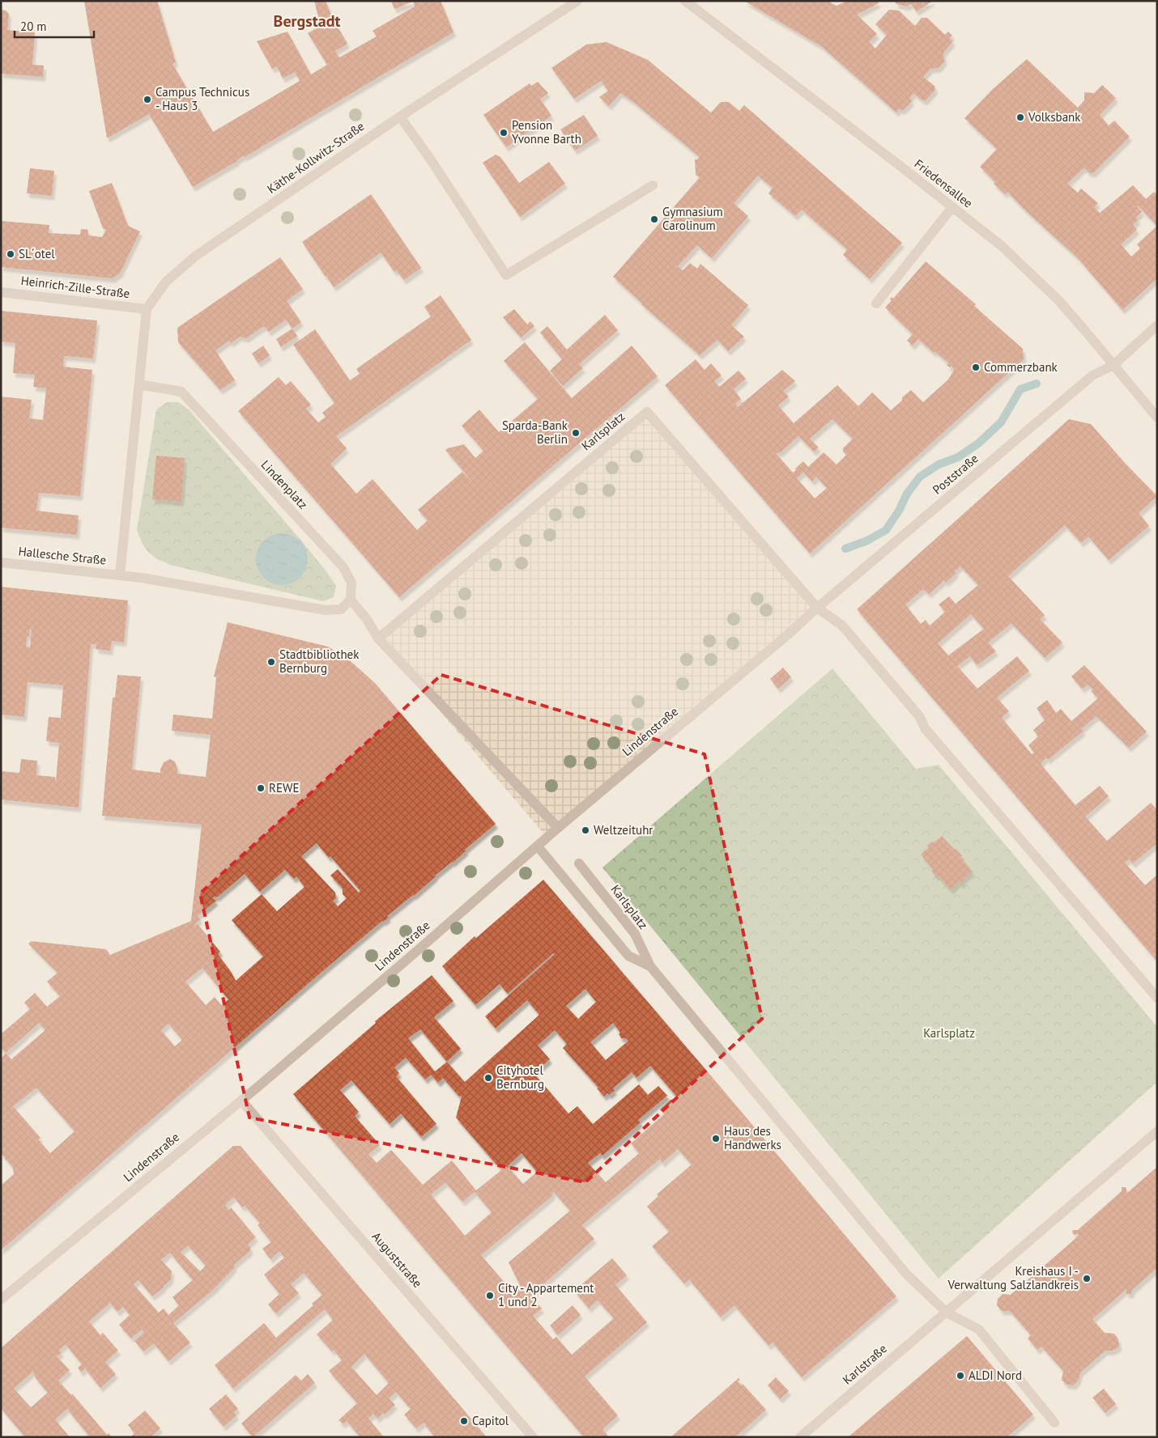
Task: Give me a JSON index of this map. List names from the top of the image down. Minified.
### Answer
{"streets":{"street":["Käthe-Kollwitz-Straße","Friedensallee","Heinrich-Zille-Straße","Karlsplatz","Poststraße","Lindenplatz","Hallesche Straße","Lindenstraße","Auguststraße","Karlstraße"]},"crossings":[["Käthe-Kollwitz-Straße","Heinrich-Zille-Straße"],["Friedensallee","Poststraße"],["Karlsplatz","Poststraße"],["Karlsplatz","Lindenstraße"],["Karlsplatz","Karlstraße"],["Poststraße","Lindenstraße"],["Lindenstraße","Auguststraße"]],"districts":["Bergstadt"],"parks":["Karlsplatz"],"places":["Campus Technicus - Haus 3","Volksbank","Pension Yvonne Barth","Gymnasium Carolinum","SL´otel","Commerzbank","Sparda-Bank Berlin","Stadtbibliothek Bernburg","REWE","Weltzeituhr","Cityhotel Bernburg","Haus des Handwerks","Kreishaus I - Verwaltung Salzlandkreis","City - Appartement 1 und 2","ALDI Nord","Capitol"],"scale_bar":"20 m"}
